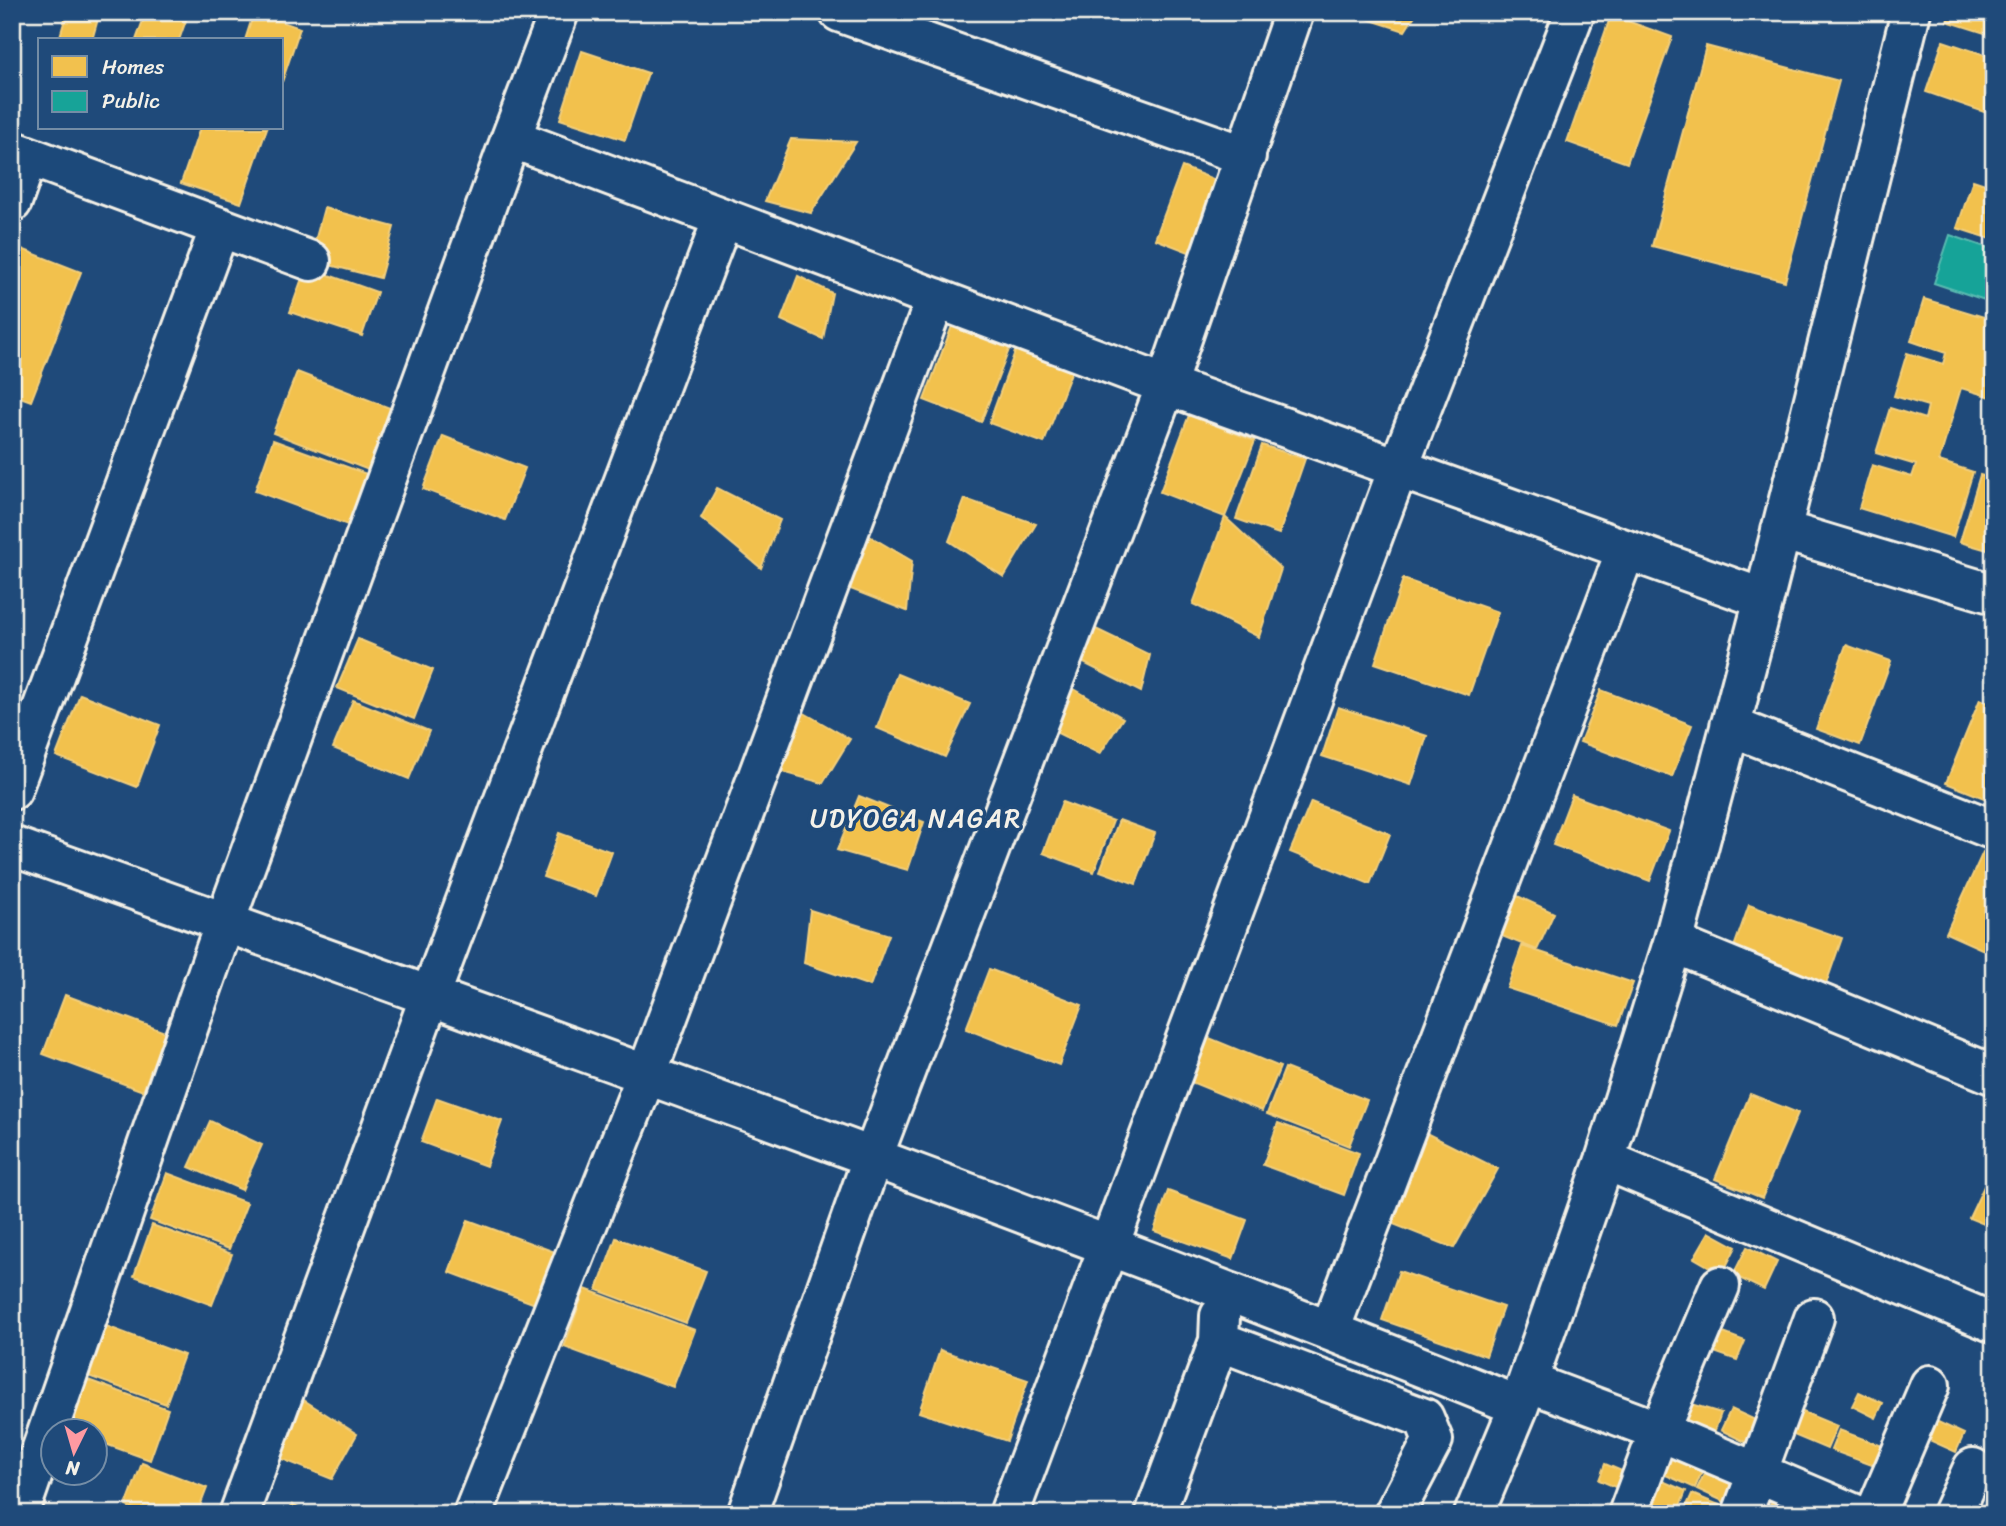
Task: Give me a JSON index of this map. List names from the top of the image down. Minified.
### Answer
{"districts":["UDYOGA NAGAR"],"legend":["Homes","Public"],"north":"bottom"}
